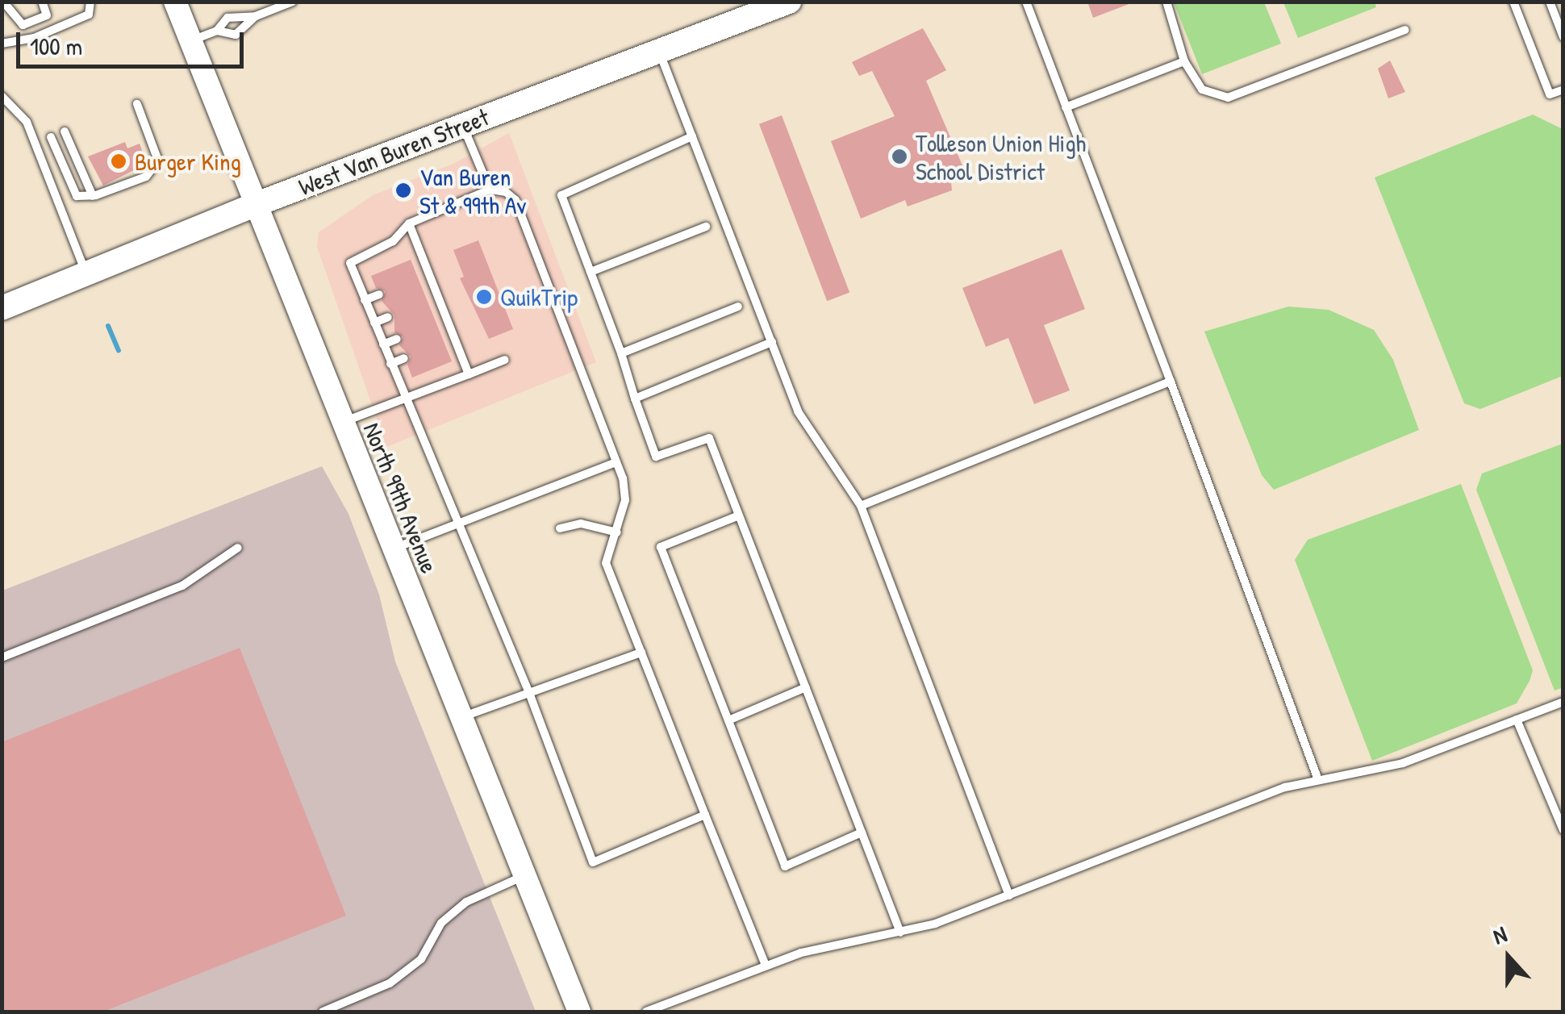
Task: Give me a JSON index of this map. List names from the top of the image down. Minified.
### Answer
{"streets":{"main road":["West Van Buren Street","North 99th Avenue"]},"crossings":[["West Van Buren Street","North 99th Avenue"]],"places":["Tolleson Union High School District","Burger King","Van Buren St & 99th Av","QuikTrip"],"scale_bar":"100 m","north":"top"}
